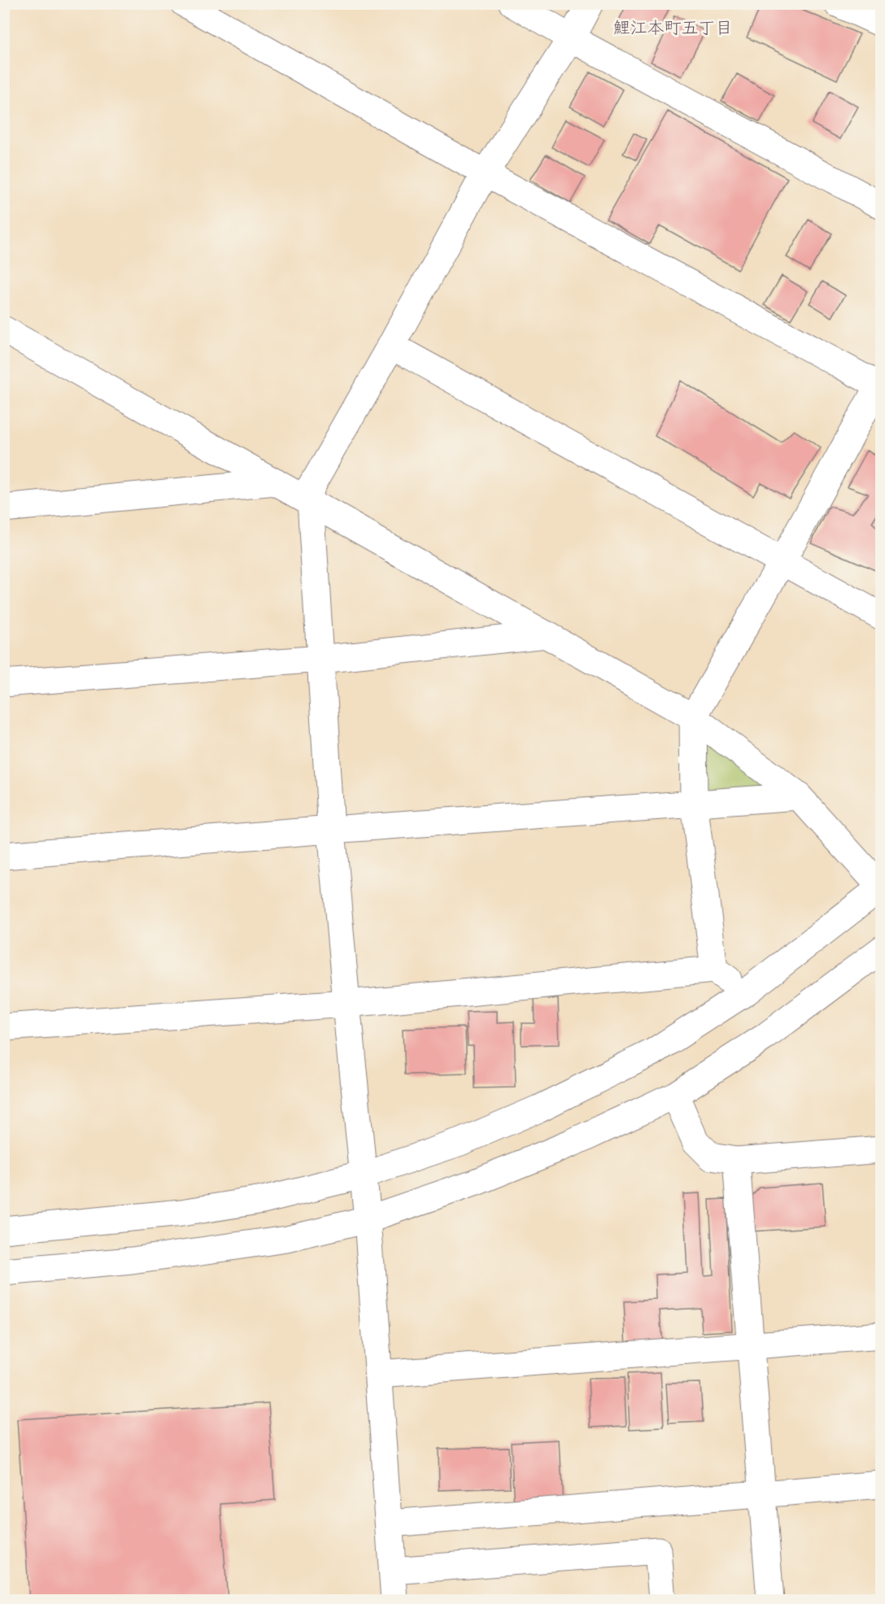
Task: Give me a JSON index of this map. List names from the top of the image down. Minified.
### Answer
{"districts":["鯉江本町五丁目"]}
